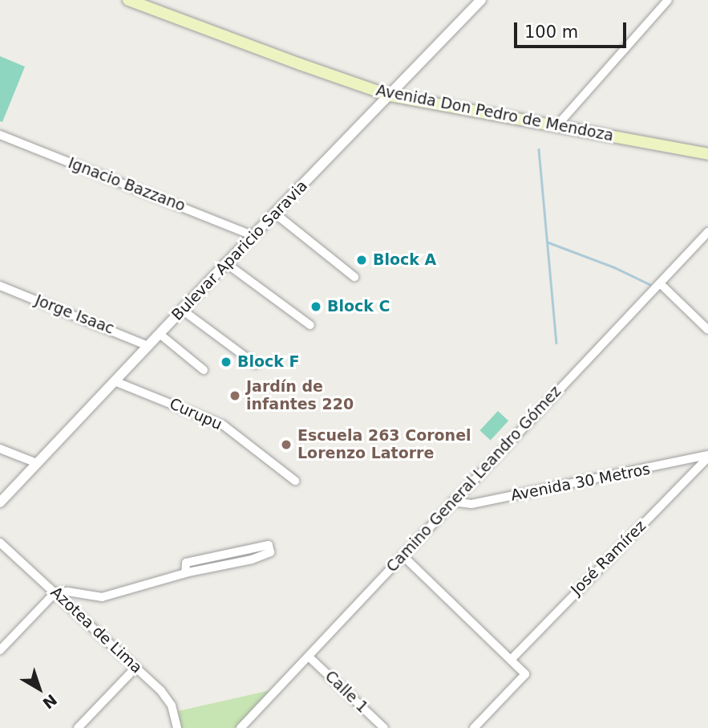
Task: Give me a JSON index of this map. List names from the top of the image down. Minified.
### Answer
{"streets":{"main road":["Avenida Don Pedro de Mendoza"],"street":["Ignacio Bazzano","Bulevar Aparicio Saravia","Jorge Isaac","Curupu","Camino General Leandro Gómez","Avenida 30 Metros","José Ramírez","Azotea de Lima","Calle 1"]},"crossings":[["Avenida Don Pedro de Mendoza","Bulevar Aparicio Saravia"],["Ignacio Bazzano","Bulevar Aparicio Saravia"],["Bulevar Aparicio Saravia","Jorge Isaac"],["Bulevar Aparicio Saravia","Curupu"],["Camino General Leandro Gómez","Avenida 30 Metros"],["Camino General Leandro Gómez","Calle 1"],["Avenida 30 Metros","José Ramírez"]],"places":["Block A","Block C","Block F","Jardín de infantes 220","Escuela 263 Coronel Lorenzo Latorre"],"scale_bar":"100 m","north":"bottom right"}
